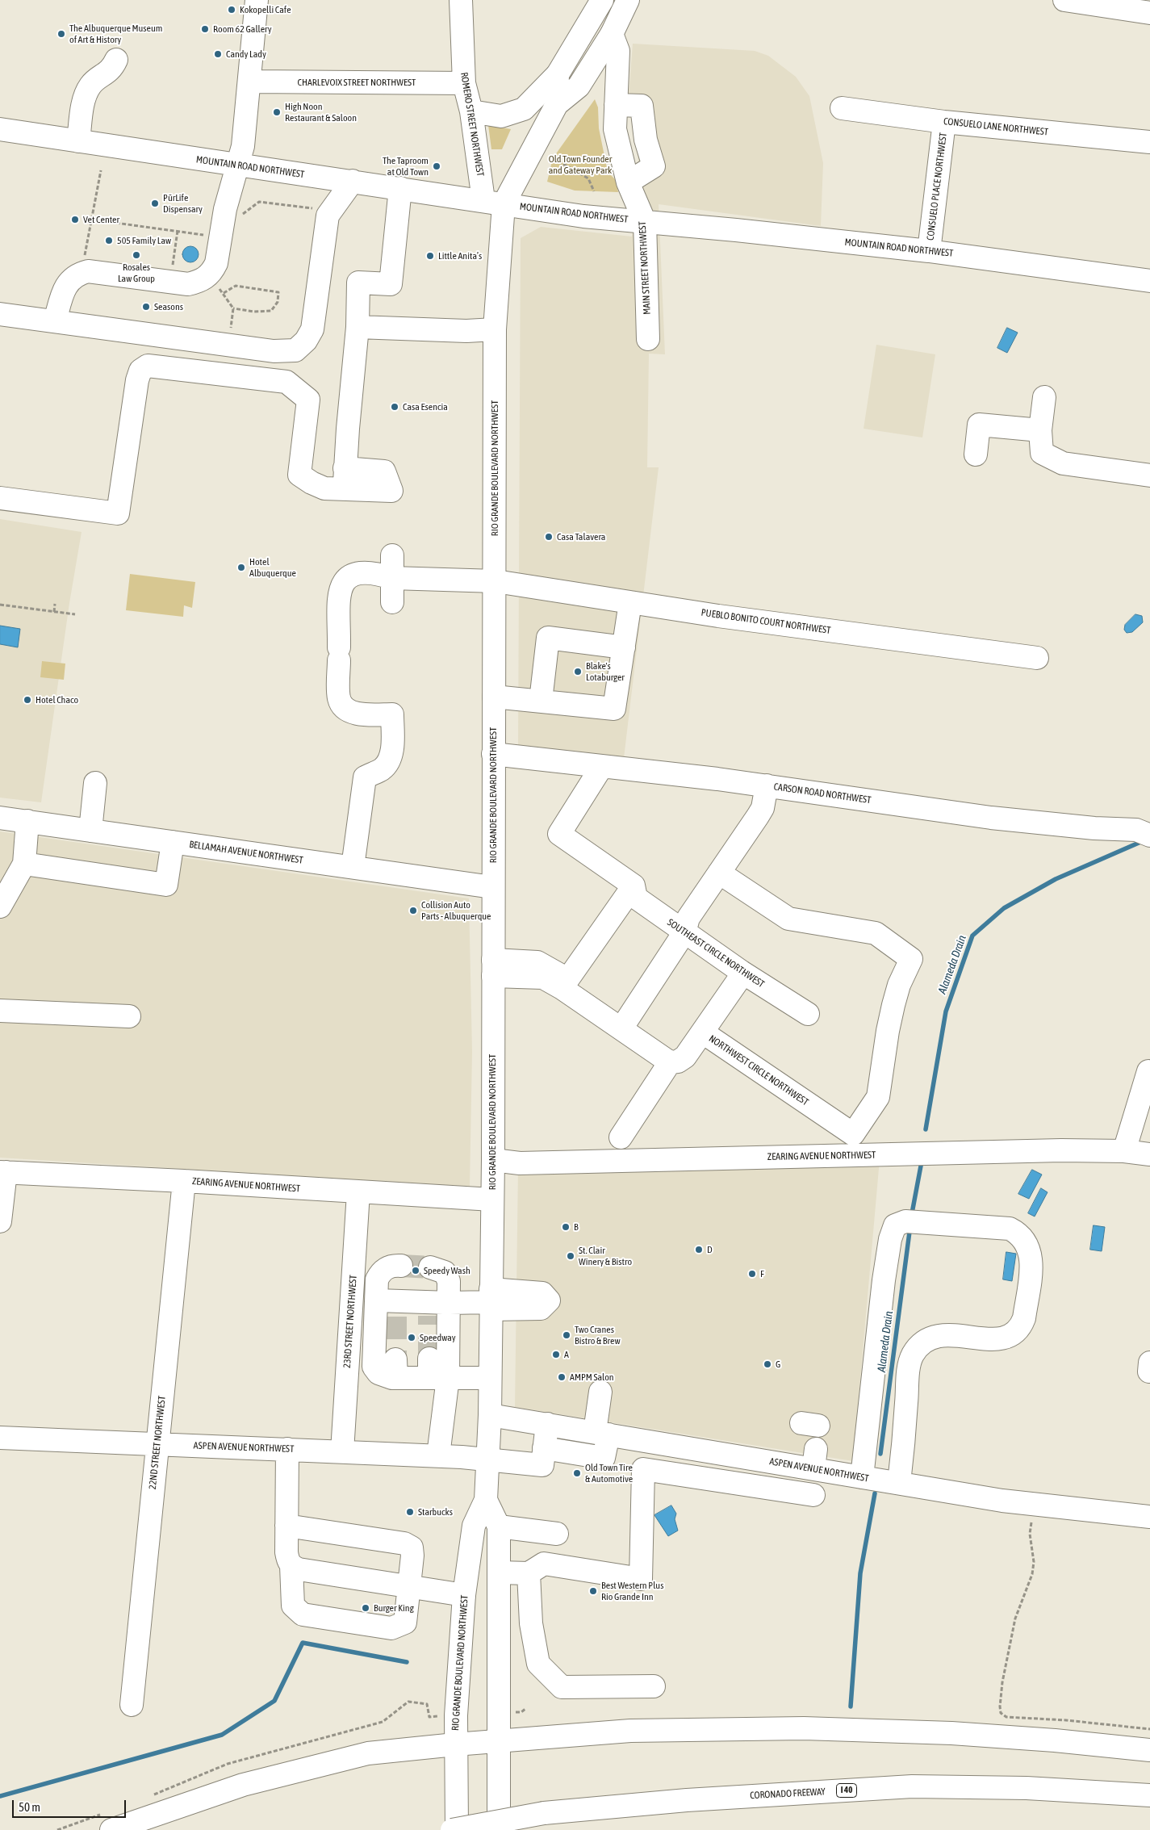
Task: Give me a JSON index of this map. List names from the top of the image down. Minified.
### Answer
{"streets":{"main road":["CHARLEVOIX STREET NORTHWEST","ROMERO STREET NORTHWEST","CONSUELO LANE NORTHWEST","MOUNTAIN ROAD NORTHWEST","CONSUELO PLACE NORTHWEST","MAIN STREET NORTHWEST","RIO GRANDE BOULEVARD NORTHWEST","PUEBLO BONITO COURT NORTHWEST","CARSON ROAD NORTHWEST","BELLAMAH AVENUE NORTHWEST","SOUTHEAST CIRCLE NORTHWEST","NORTHWEST CIRCLE NORTHWEST","ZEARING AVENUE NORTHWEST","23RD STREET NORTHWEST","22ND STREET NORTHWEST","ASPEN AVENUE NORTHWEST","I 40","CORONADO FREEWAY"]},"crossings":[["CHARLEVOIX STREET NORTHWEST","ROMERO STREET NORTHWEST"],["ROMERO STREET NORTHWEST","MOUNTAIN ROAD NORTHWEST"],["ROMERO STREET NORTHWEST","RIO GRANDE BOULEVARD NORTHWEST"],["CONSUELO LANE NORTHWEST","CONSUELO PLACE NORTHWEST"],["MOUNTAIN ROAD NORTHWEST","CONSUELO PLACE NORTHWEST"],["MOUNTAIN ROAD NORTHWEST","MAIN STREET NORTHWEST"],["MOUNTAIN ROAD NORTHWEST","RIO GRANDE BOULEVARD NORTHWEST"],["MAIN STREET NORTHWEST","RIO GRANDE BOULEVARD NORTHWEST"],["RIO GRANDE BOULEVARD NORTHWEST","PUEBLO BONITO COURT NORTHWEST"],["RIO GRANDE BOULEVARD NORTHWEST","CARSON ROAD NORTHWEST"],["RIO GRANDE BOULEVARD NORTHWEST","BELLAMAH AVENUE NORTHWEST"],["RIO GRANDE BOULEVARD NORTHWEST","ZEARING AVENUE NORTHWEST"],["RIO GRANDE BOULEVARD NORTHWEST","ASPEN AVENUE NORTHWEST"],["PUEBLO BONITO COURT NORTHWEST","BELLAMAH AVENUE NORTHWEST"],["CARSON ROAD NORTHWEST","SOUTHEAST CIRCLE NORTHWEST"],["ZEARING AVENUE NORTHWEST","23RD STREET NORTHWEST"],["ZEARING AVENUE NORTHWEST","22ND STREET NORTHWEST"],["23RD STREET NORTHWEST","ASPEN AVENUE NORTHWEST"],["22ND STREET NORTHWEST","ASPEN AVENUE NORTHWEST"]],"water":["Alameda Drain"],"parks":["Old Town Founder and Gateway Park"],"places":["Kokopelli Cafe","Room 62 Gallery","The Albuquerque Museum of Art & History","Candy Lady","High Noon Restaurant & Saloon","The Taproom at Old Town","PūrLife Dispensary","Vet Center","505 Family Law","Rosales Law Group","Little Anita’s","Seasons","Casa Esencia","Casa Talavera","Hotel Albuquerque","Blake's Lotaburger","Hotel Chaco","Collision Auto Parts - Albuquerque","B","D","St. Clair Winery & Bistro","Speedy Wash","F","Two Cranes Bistro & Brew","Speedway","A","G","AMPM Salon","Old Town Tire & Automotive","Starbucks","Best Western Plus Rio Grande Inn","Burger King"],"scale_bar":"50 m"}
